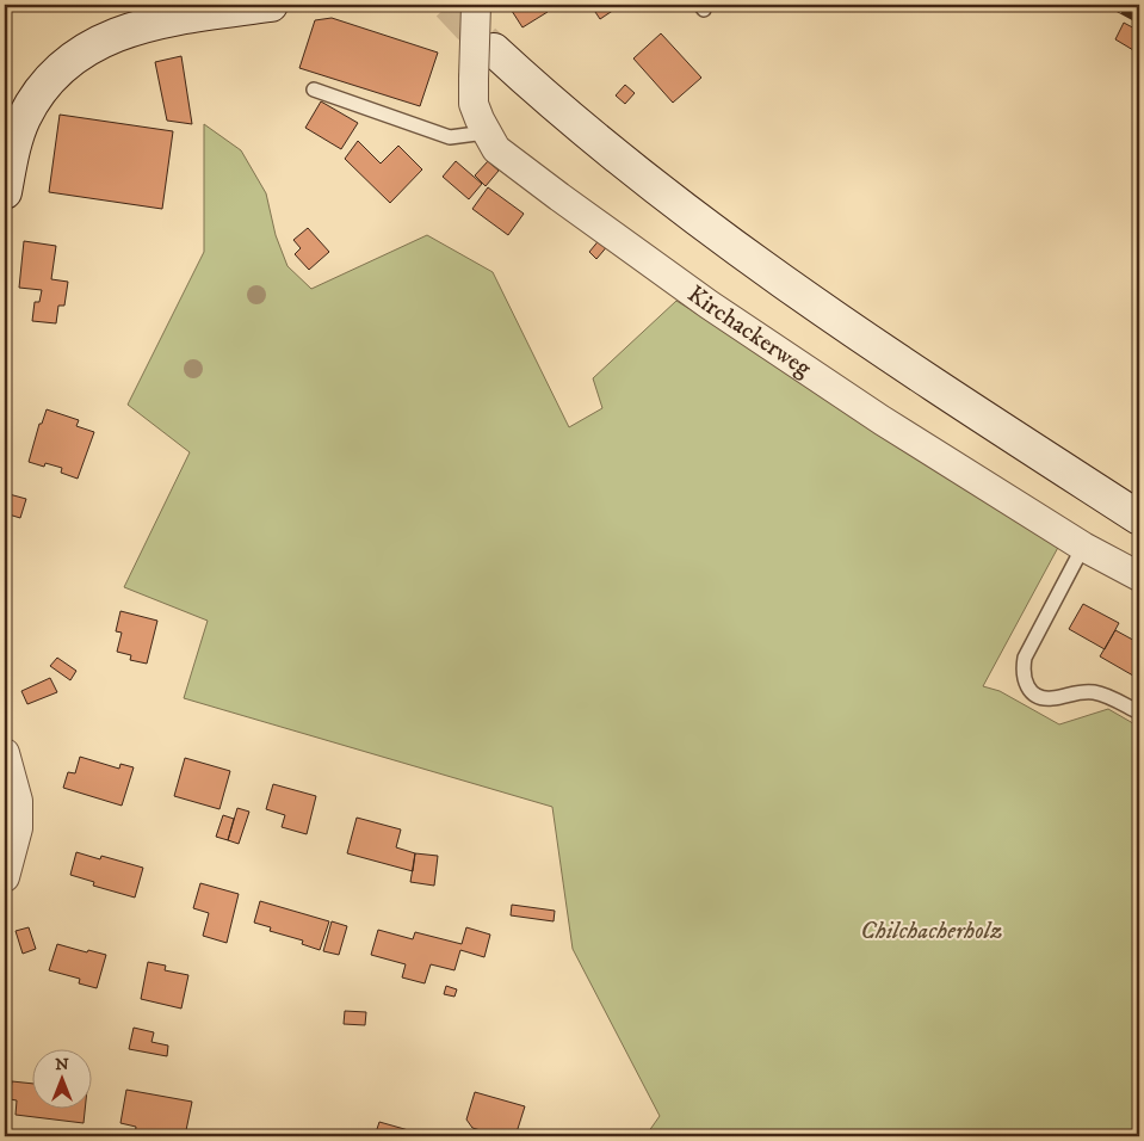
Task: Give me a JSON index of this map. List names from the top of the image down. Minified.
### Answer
{"streets":{"street":["Kirchackerweg"]},"parks":["Chilchacherholz"],"north":"top"}
